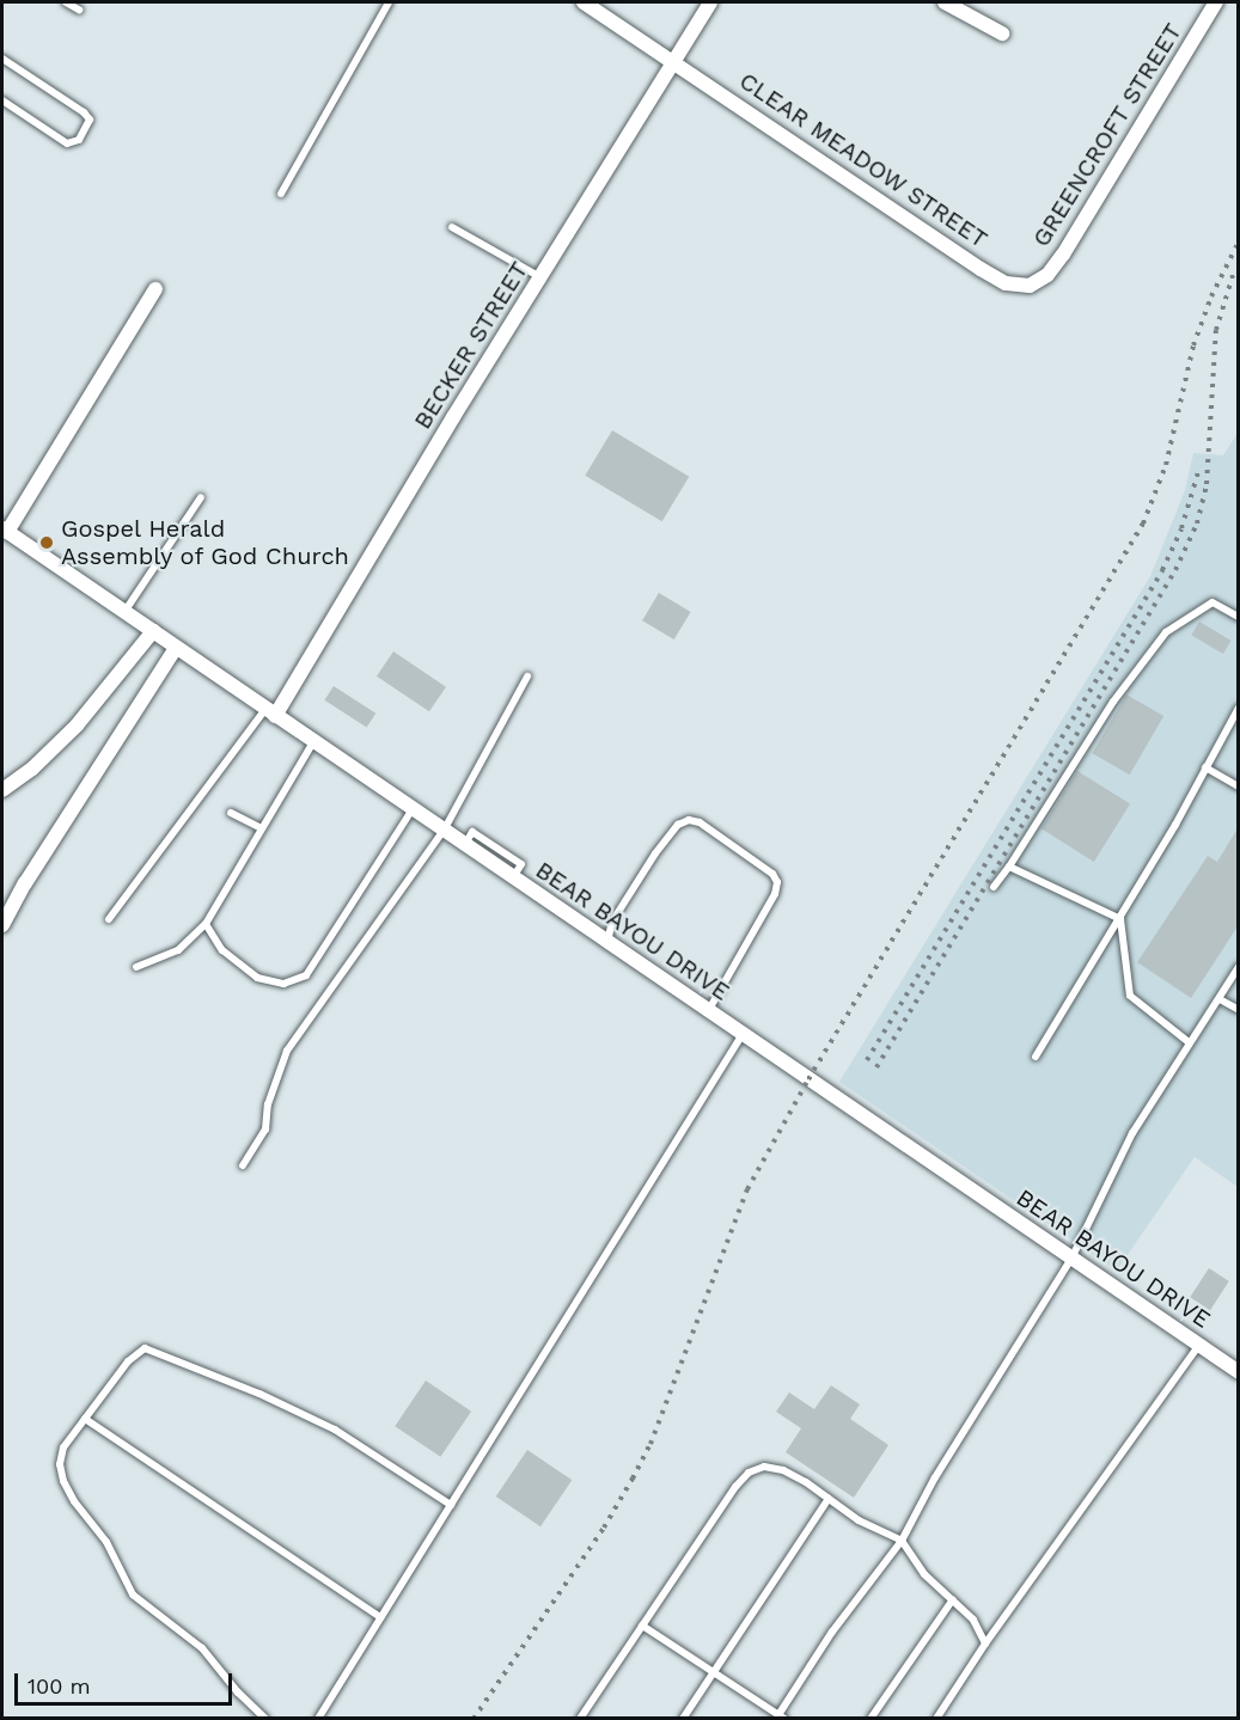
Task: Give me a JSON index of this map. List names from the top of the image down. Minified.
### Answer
{"streets":{"street":["GREENCROFT STREET","CLEAR MEADOW STREET","BECKER STREET","BEAR BAYOU DRIVE"]},"crossings":[["GREENCROFT STREET","CLEAR MEADOW STREET"],["CLEAR MEADOW STREET","BECKER STREET"],["BECKER STREET","BEAR BAYOU DRIVE"]],"places":["Gospel Herald Assembly of God Church"],"scale_bar":"100 m"}
